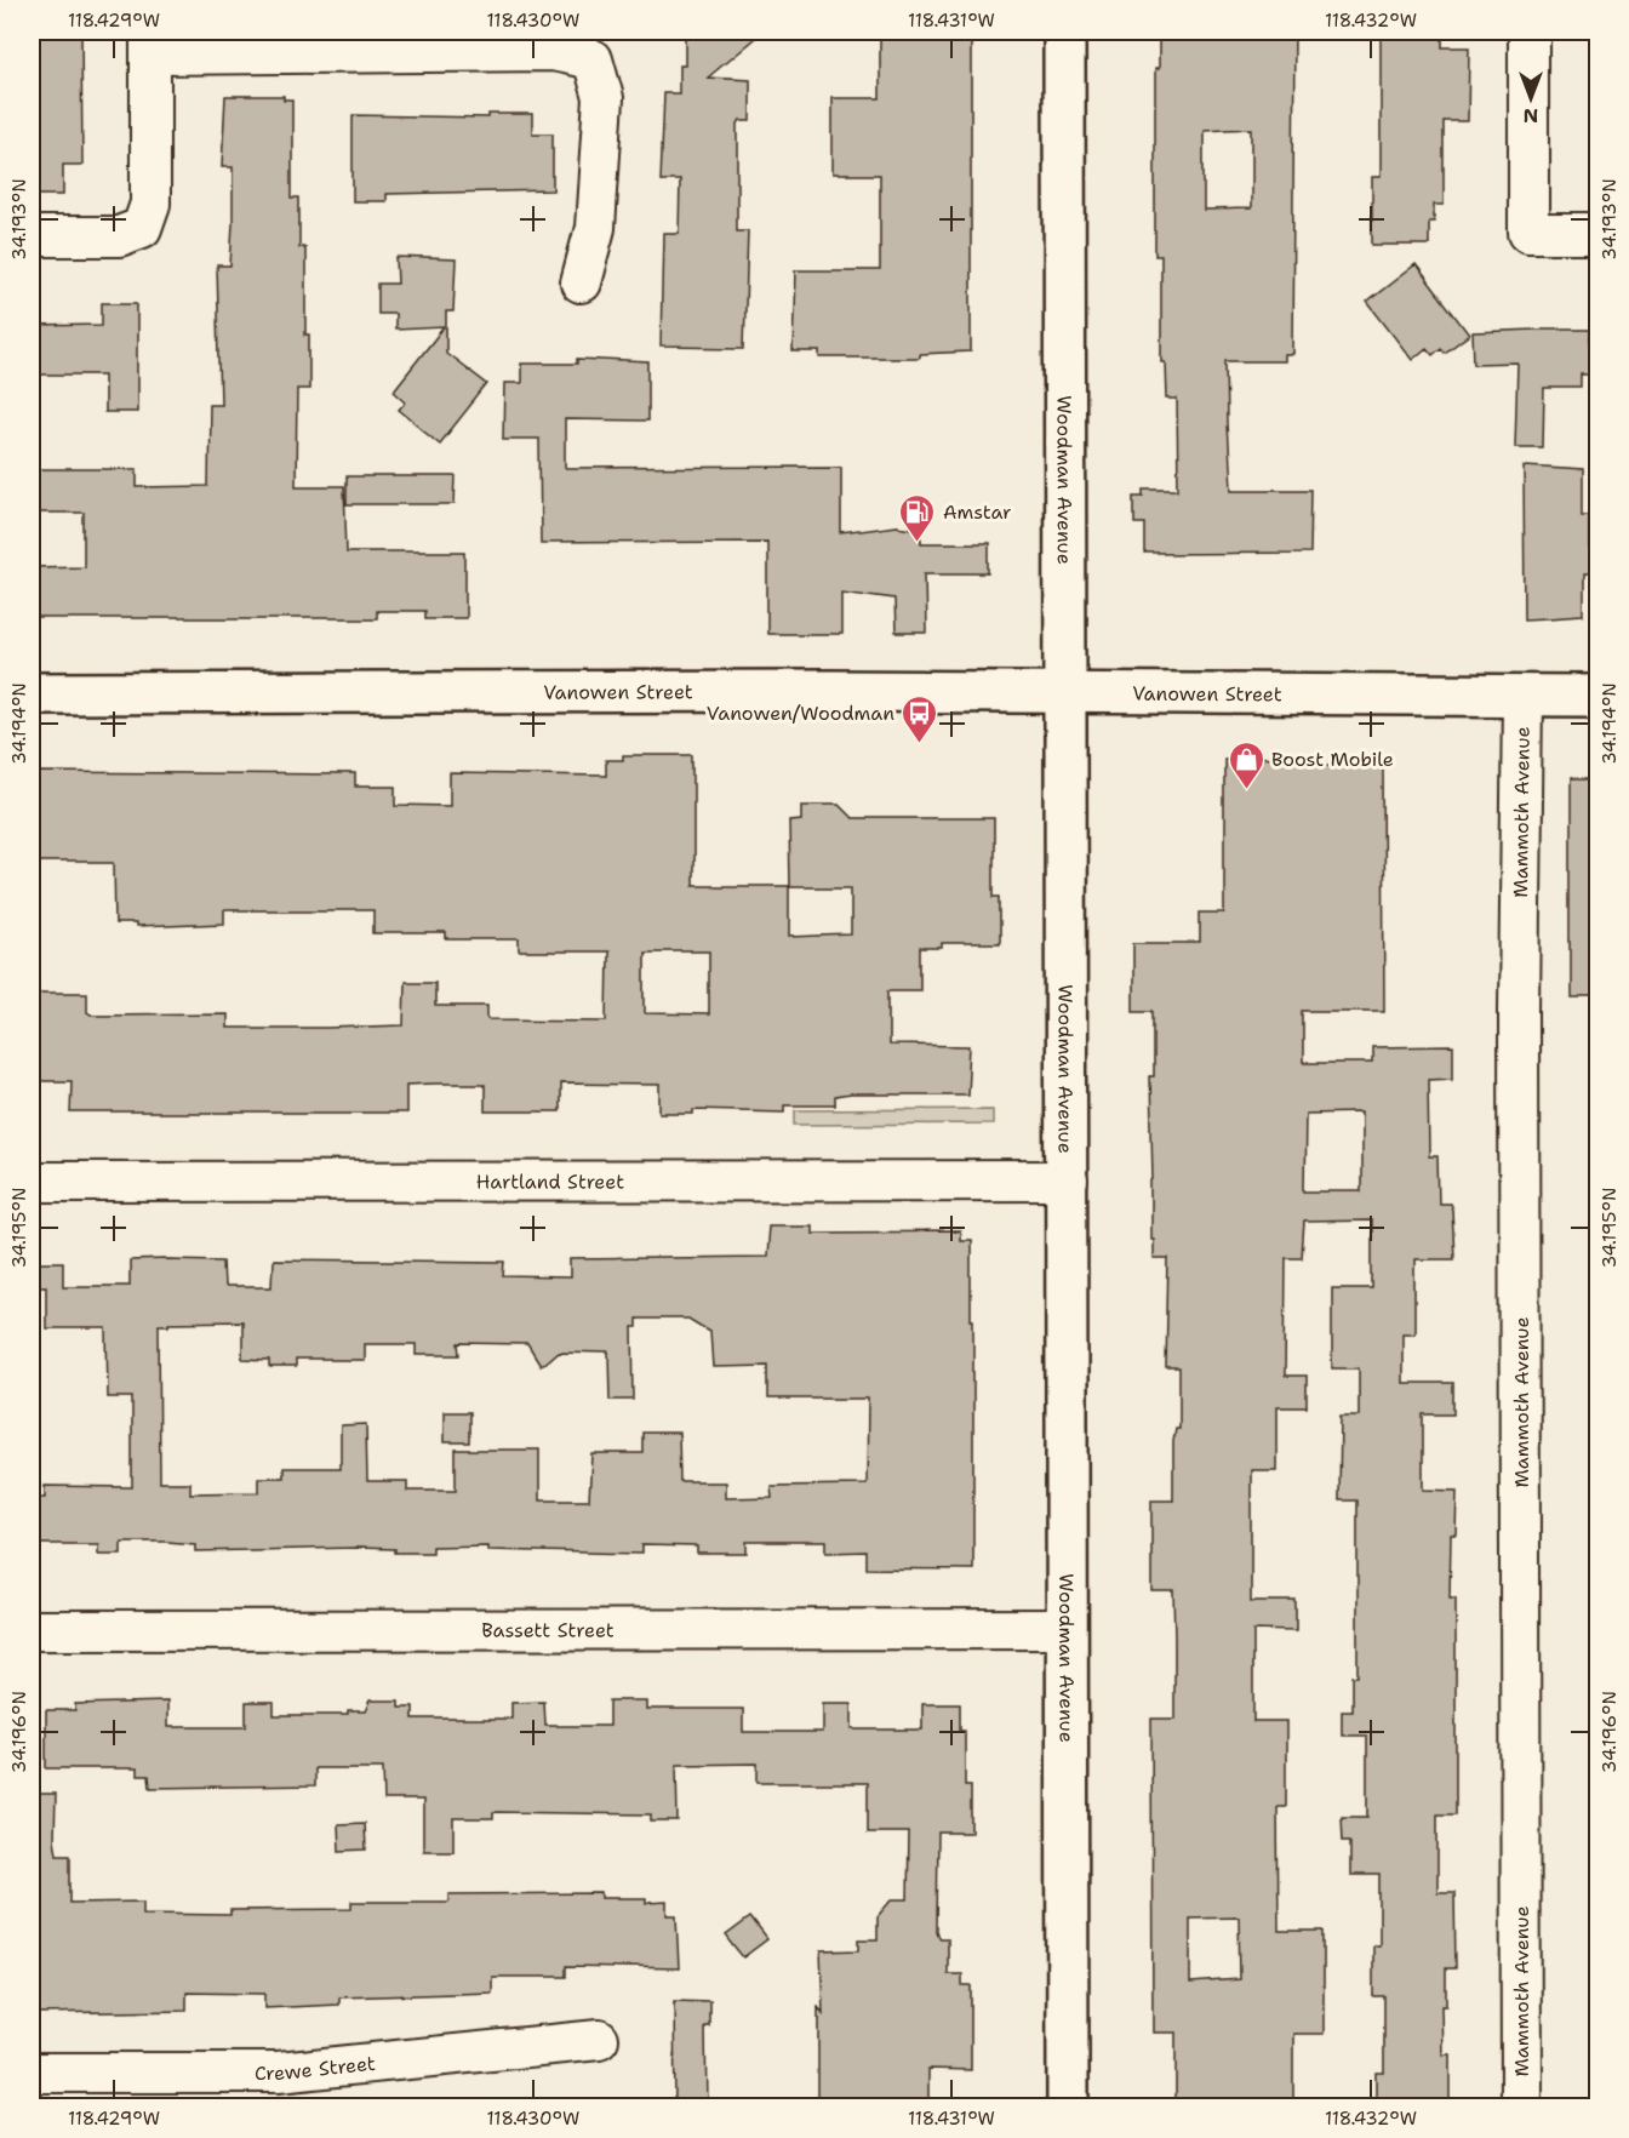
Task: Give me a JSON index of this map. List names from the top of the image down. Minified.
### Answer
{"streets":{"main road":["Woodman Avenue","Vanowen Street"],"street":["Mammoth Avenue","Hartland Street","Bassett Street","Crewe Street"]},"crossings":[["Woodman Avenue","Vanowen Street"],["Woodman Avenue","Hartland Street"],["Woodman Avenue","Bassett Street"],["Vanowen Street","Mammoth Avenue"]],"places":{"fuel station":["Amstar"],"bus stop":["Vanowen/Woodman"],"shop":["Boost Mobile"]},"north":"bottom","coordinates":["118.429°W","118.430°W","118.431°W","118.432°W","34.193°N","34.194°N","34.195°N","34.196°N"]}
